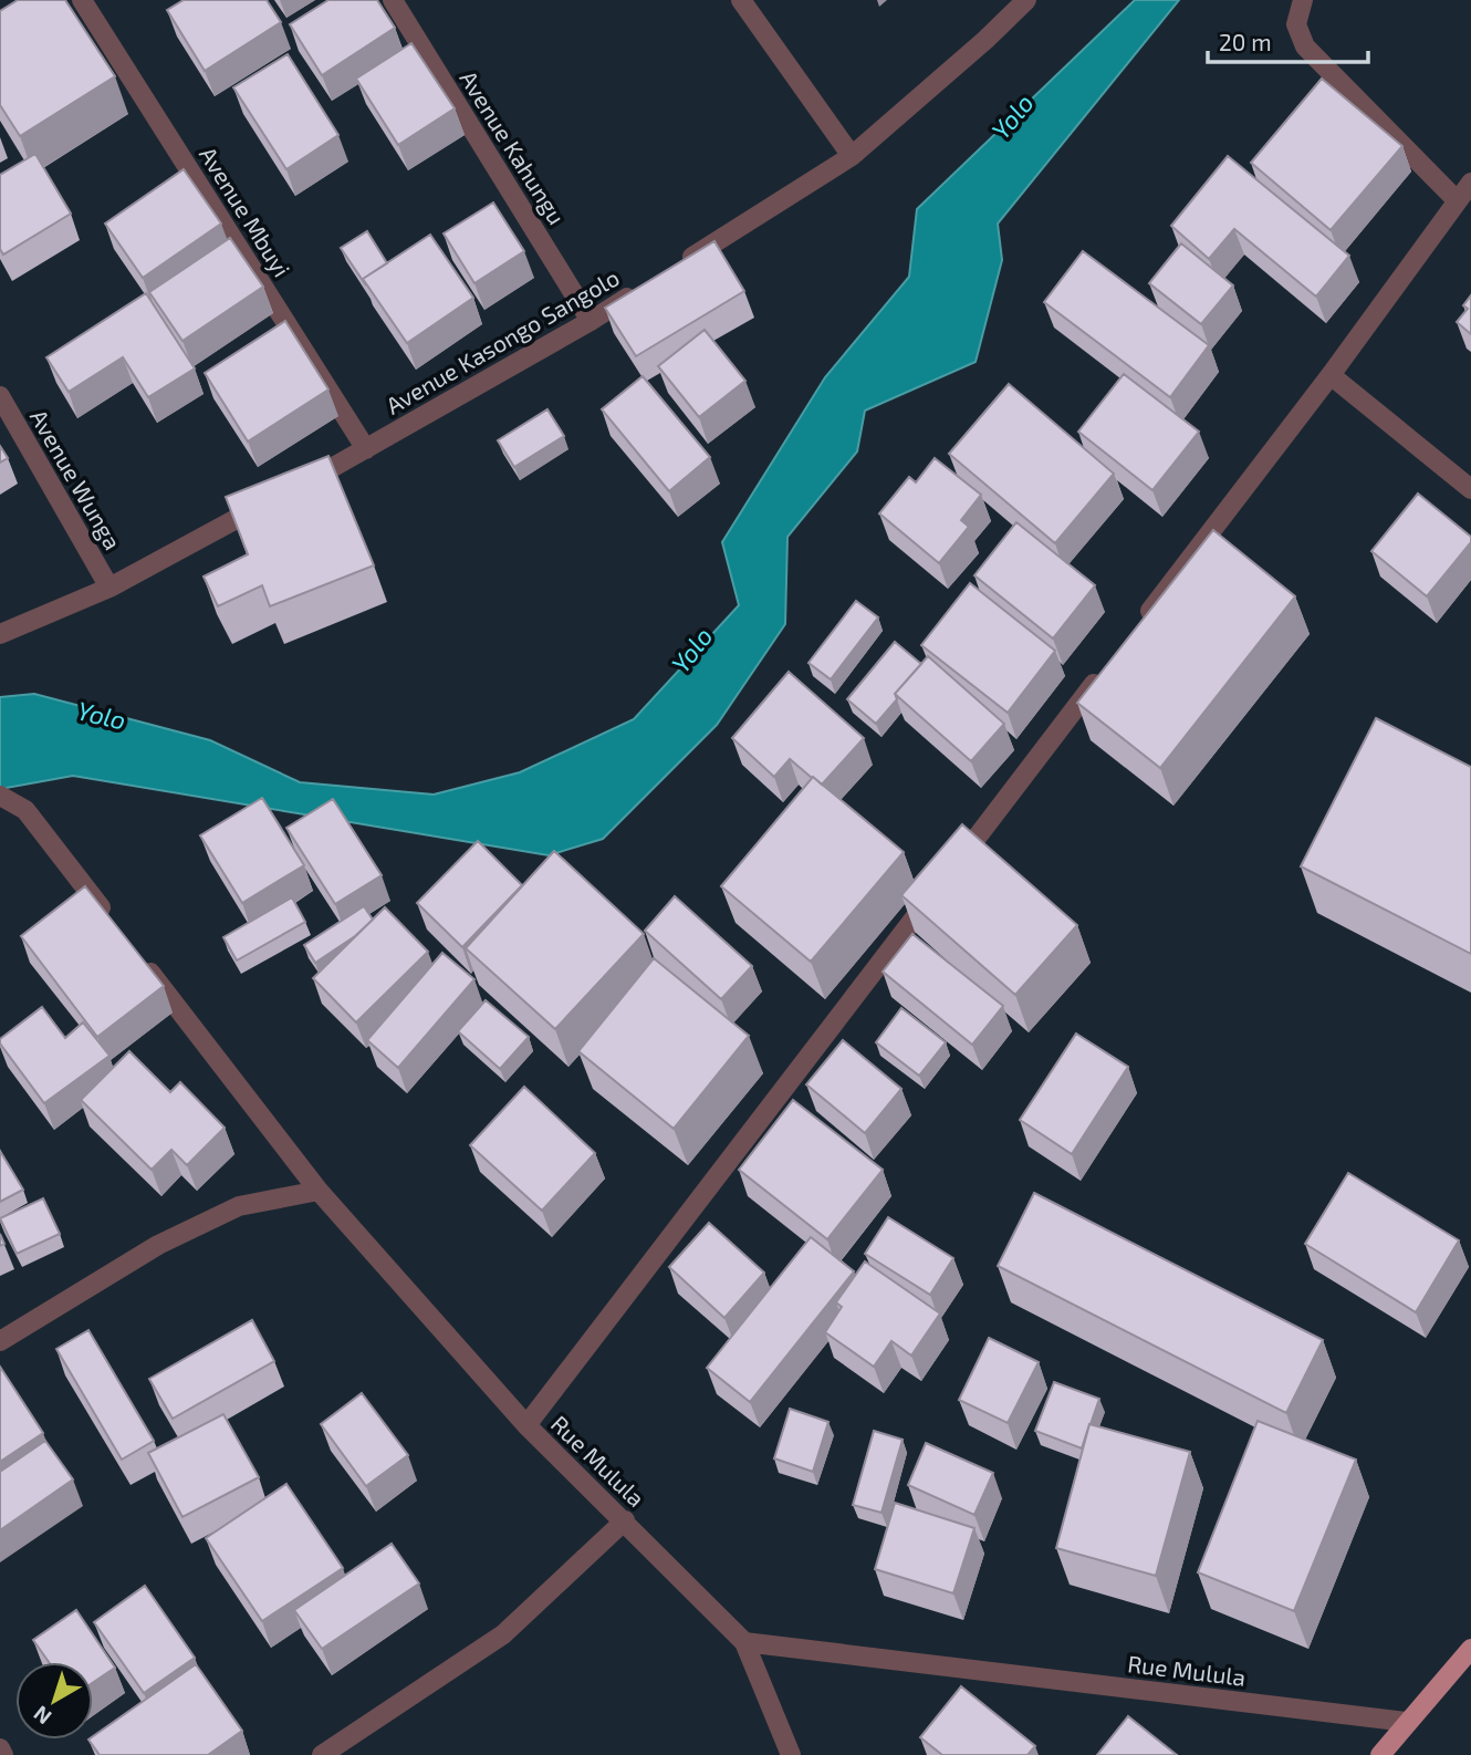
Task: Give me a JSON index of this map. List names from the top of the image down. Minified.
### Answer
{"streets":{"street":["Avenue Kahungu","Avenue Mbuyi","Avenue Kasongo Sangolo","Avenue Wunga","Rue Mulula"]},"crossings":[["Avenue Kahungu","Avenue Kasongo Sangolo"],["Avenue Mbuyi","Avenue Kasongo Sangolo"]],"water":["Yolo"],"scale_bar":"20 m","north":"bottom left"}
